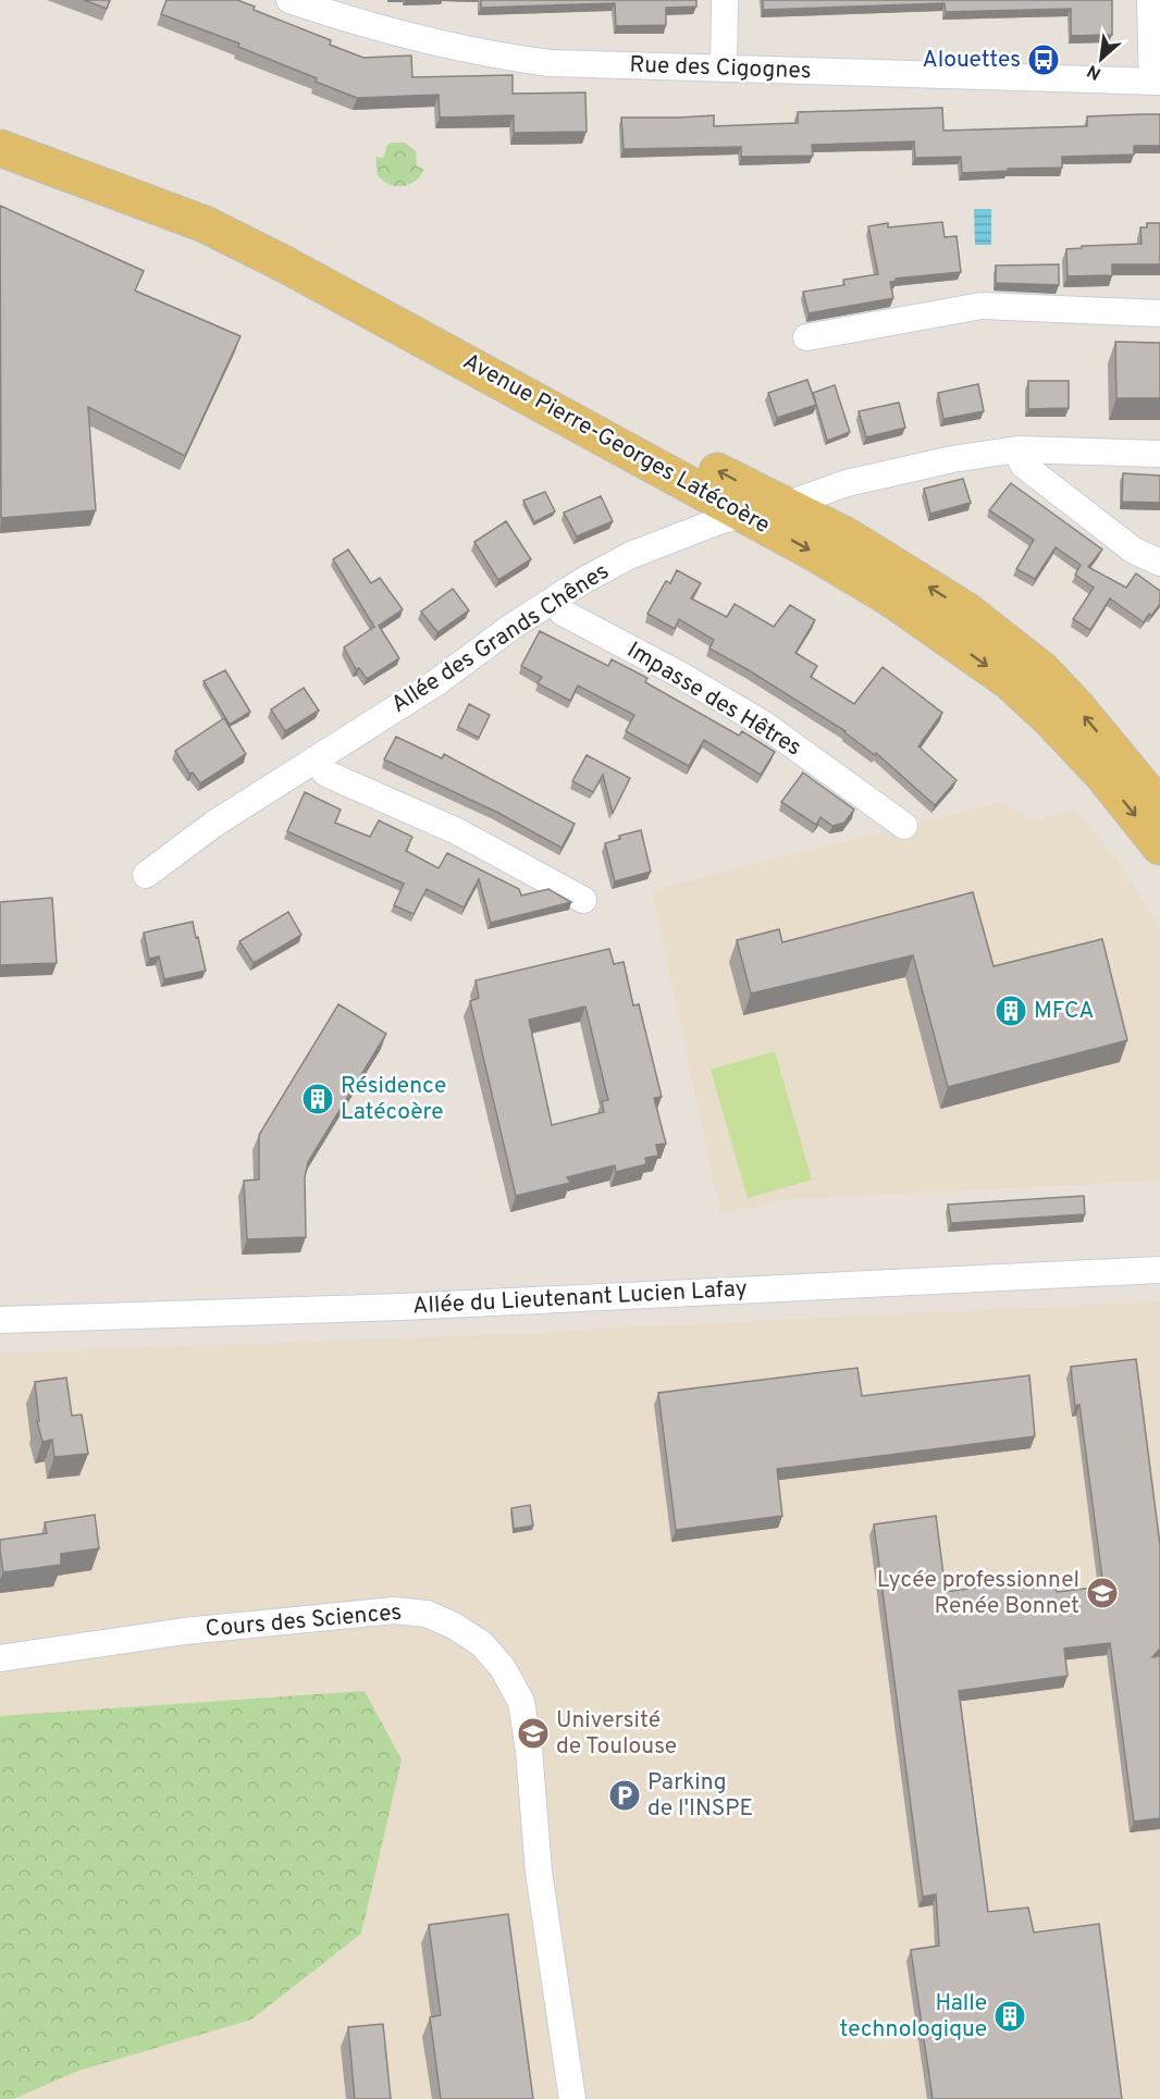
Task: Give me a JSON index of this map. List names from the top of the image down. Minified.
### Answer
{"streets":{"main road":["Avenue Pierre-Georges Latécoère"],"street":["Rue des Cigognes","Allée des Grands Chênes","Impasse des Hêtres","Allée du Lieutenant Lucien Lafay","Cours des Sciences"]},"crossings":[["Avenue Pierre-Georges Latécoère","Allée des Grands Chênes"],["Allée des Grands Chênes","Impasse des Hêtres"]],"places":{"bus stop":["Alouettes"],"building":["MFCA","Résidence Latécoère","Halle technologique"],"school or university":["Lycée professionnel Renée Bonnet","Université de Toulouse"],"parking":["Parking de l'INSPE"]},"north":"bottom left"}
